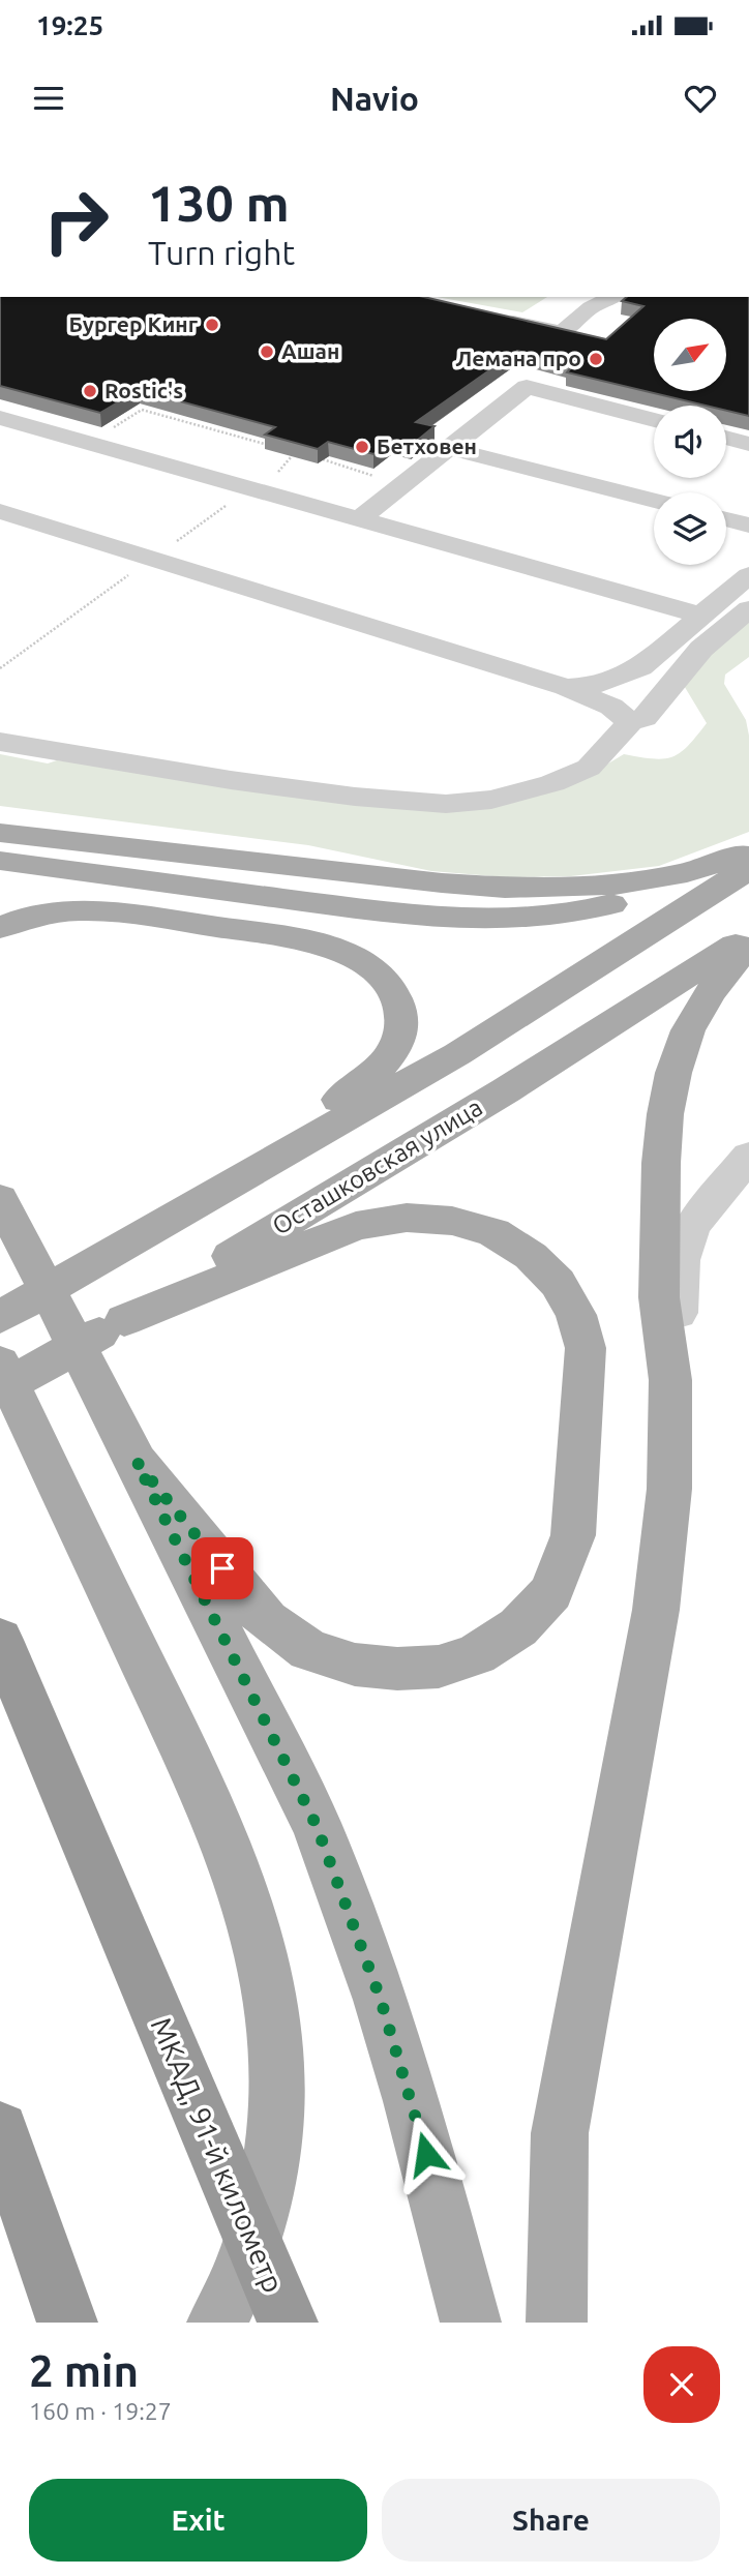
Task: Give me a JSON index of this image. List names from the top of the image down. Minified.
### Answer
{"streets":{"highway":["МКАД, 91-й километр"],"main road":["Осташковская улица"]},"places":["Бургер Кинг","Ашан","Лемана про","Rostic's","Бетховен"],"north":"top right","page":{"status":"19:25","header":"Navio","turn":["130 m","Turn right"],"heading":["2 min","160 m · 19:27"],"buttons":["Exit","Share"]}}
